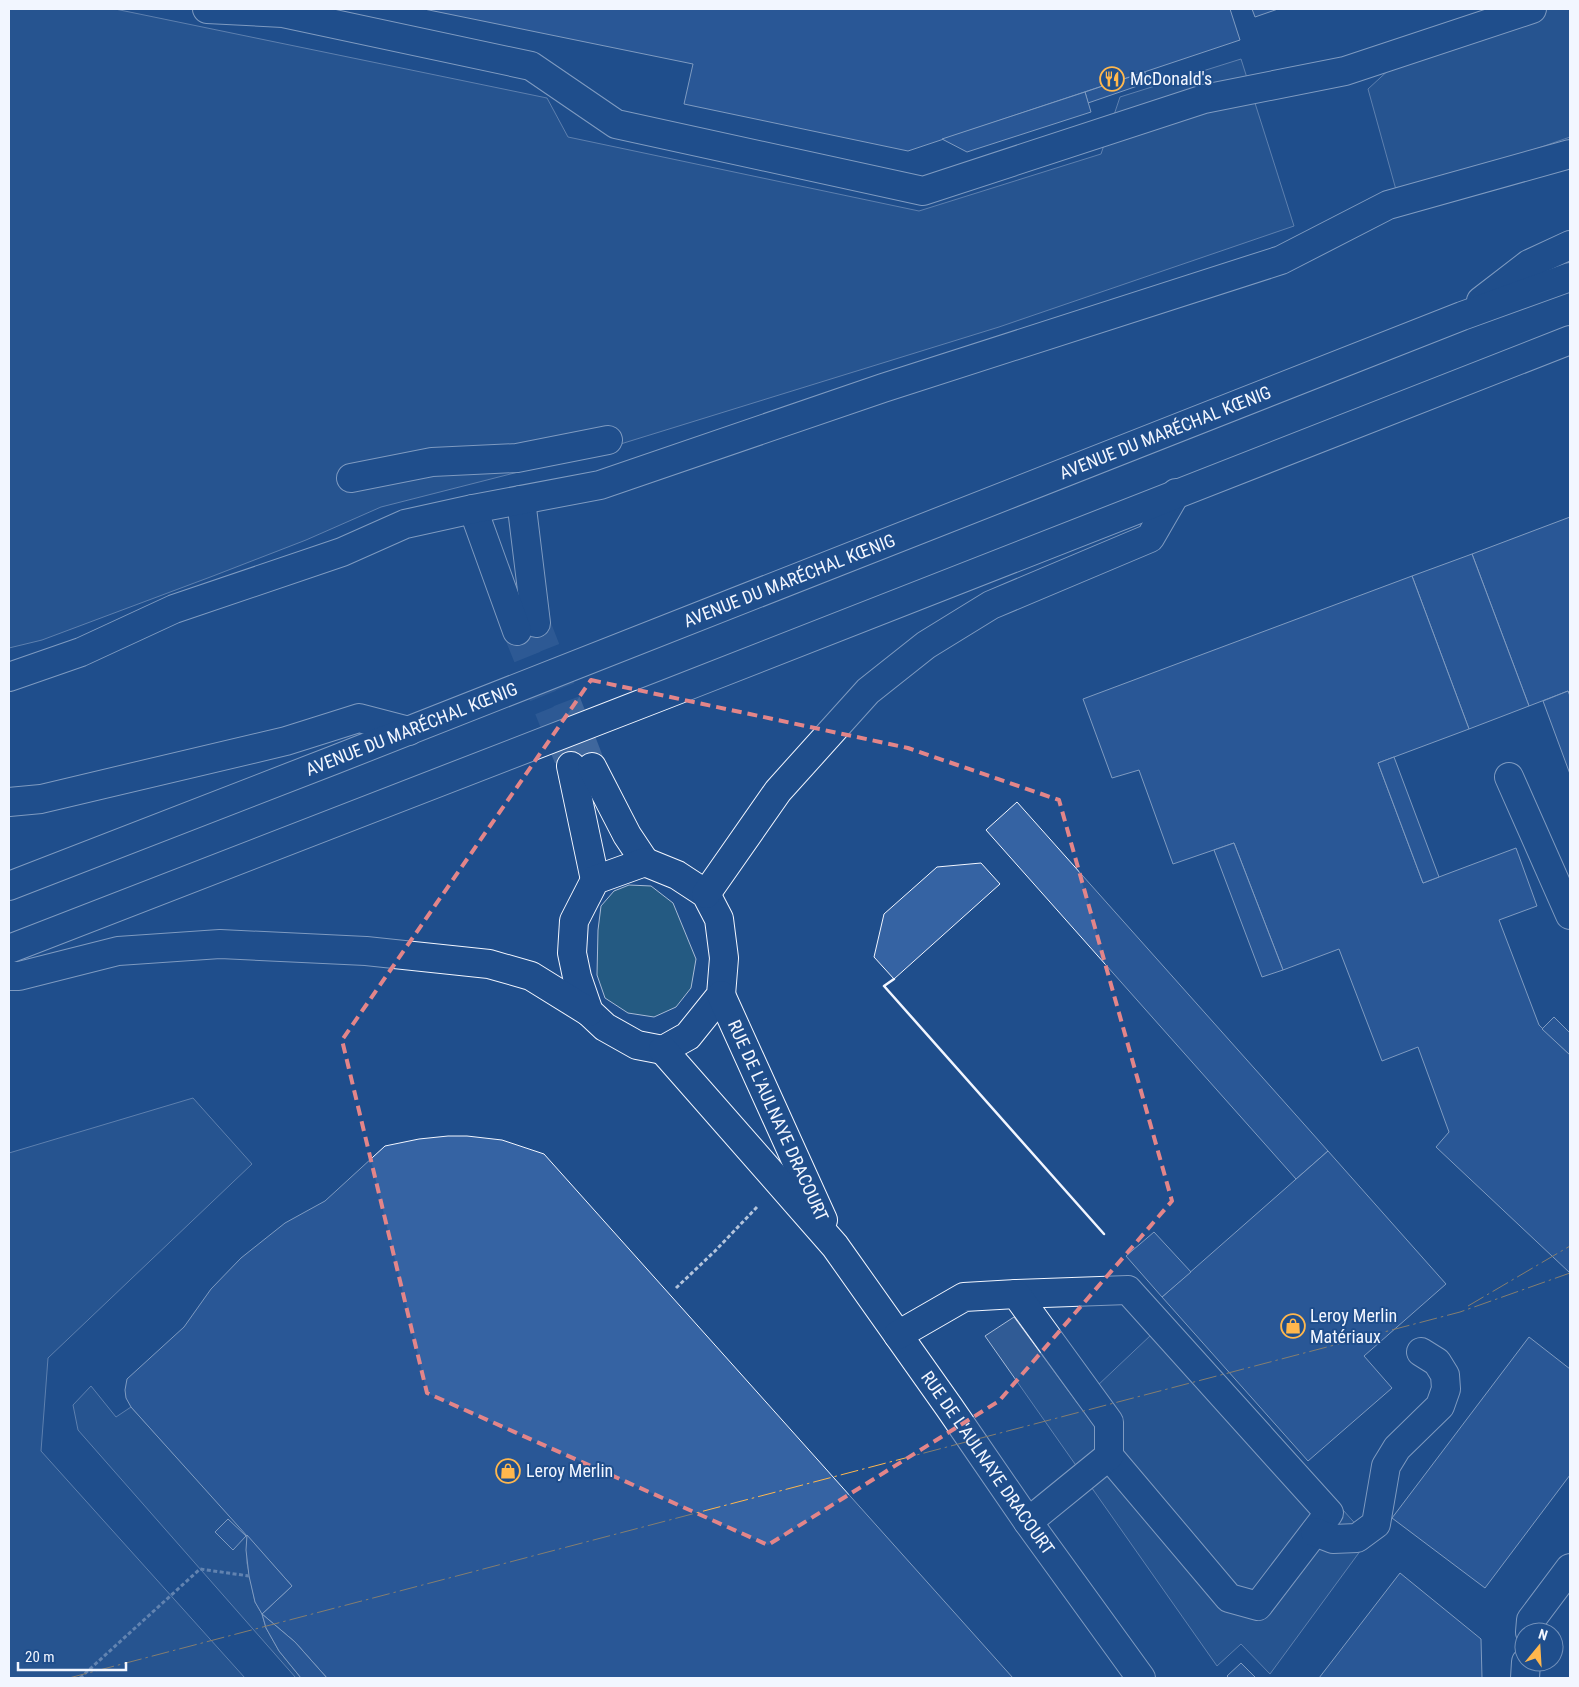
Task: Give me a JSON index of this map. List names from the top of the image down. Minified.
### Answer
{"streets":{"main road":["AVENUE DU MARÉCHAL KŒNIG","RUE DE L'AULNAYE DRACOURT"]},"places":{"restaurant":["McDonald's"],"shop":["Leroy Merlin Matériaux","Leroy Merlin"]},"scale_bar":"20 m","north":"top"}
